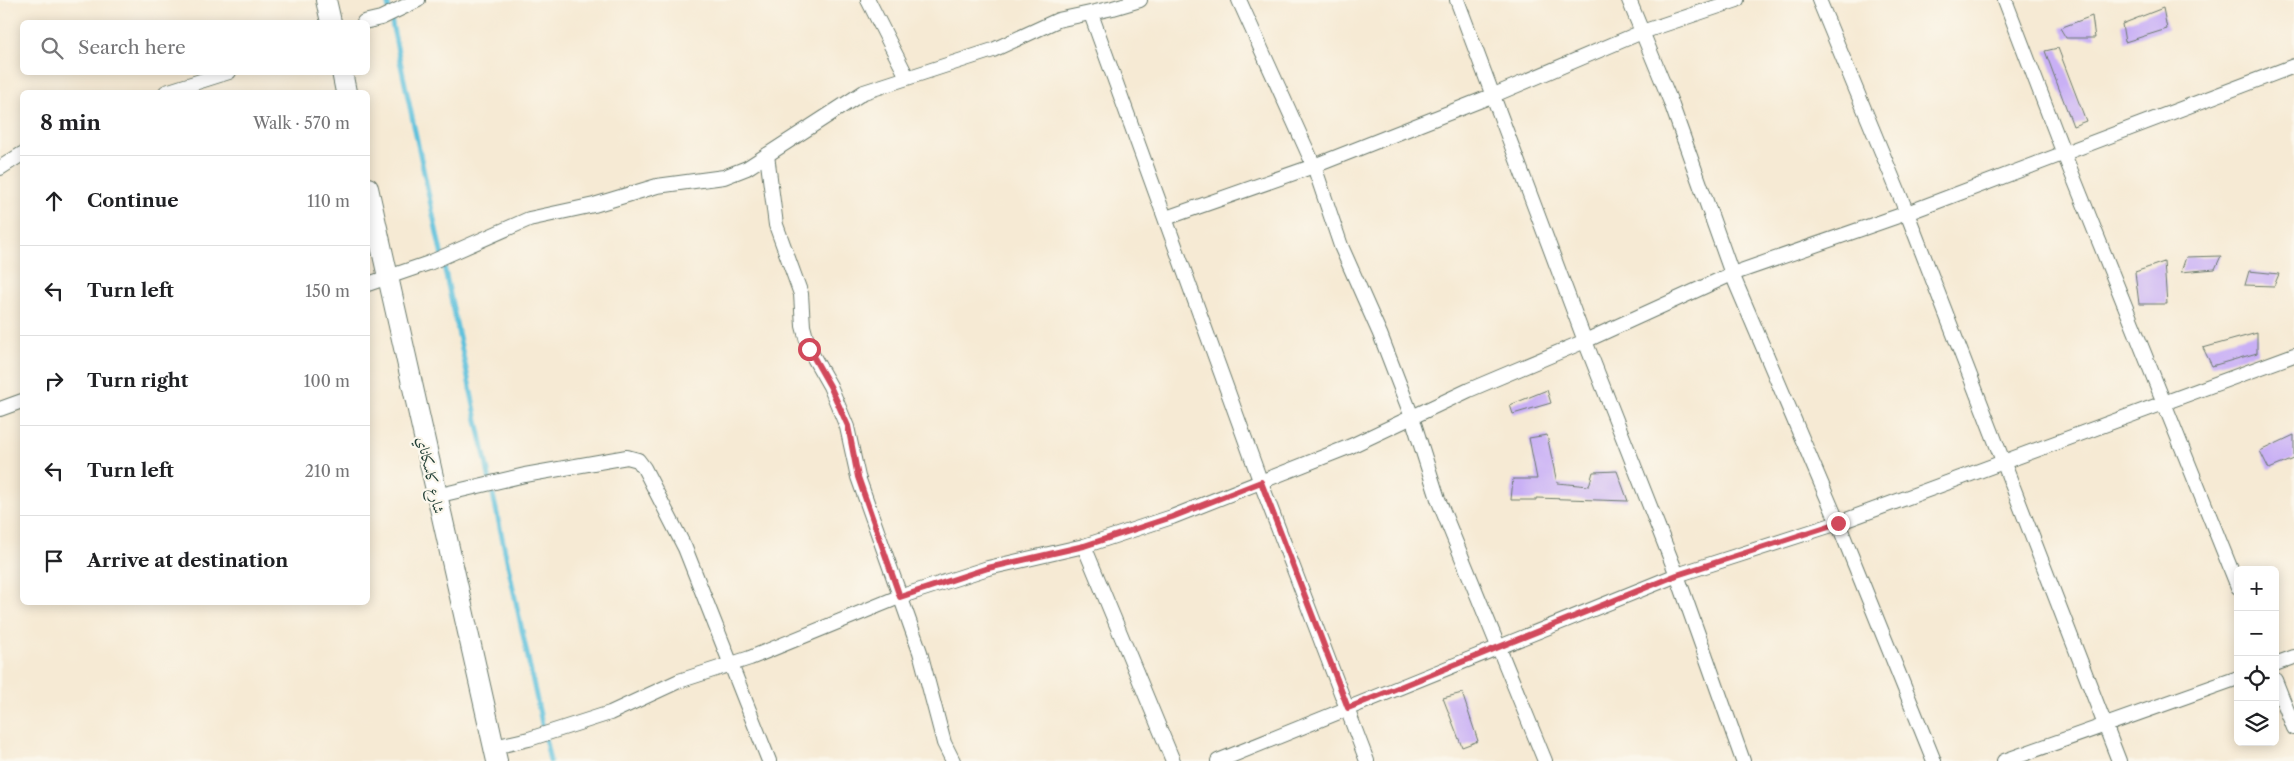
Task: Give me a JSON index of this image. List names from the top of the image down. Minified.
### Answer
{"streets":{"street":["شارع كاسكاناي"]},"page":{"search":"Search here","heading":["8 min","Walk · 570 m"],"list":[["Continue","110 m"],["Turn left","150 m"],["Turn right","100 m"],["Turn left","210 m"],"Arrive at destination"],"map_buttons":["+","−"]}}
